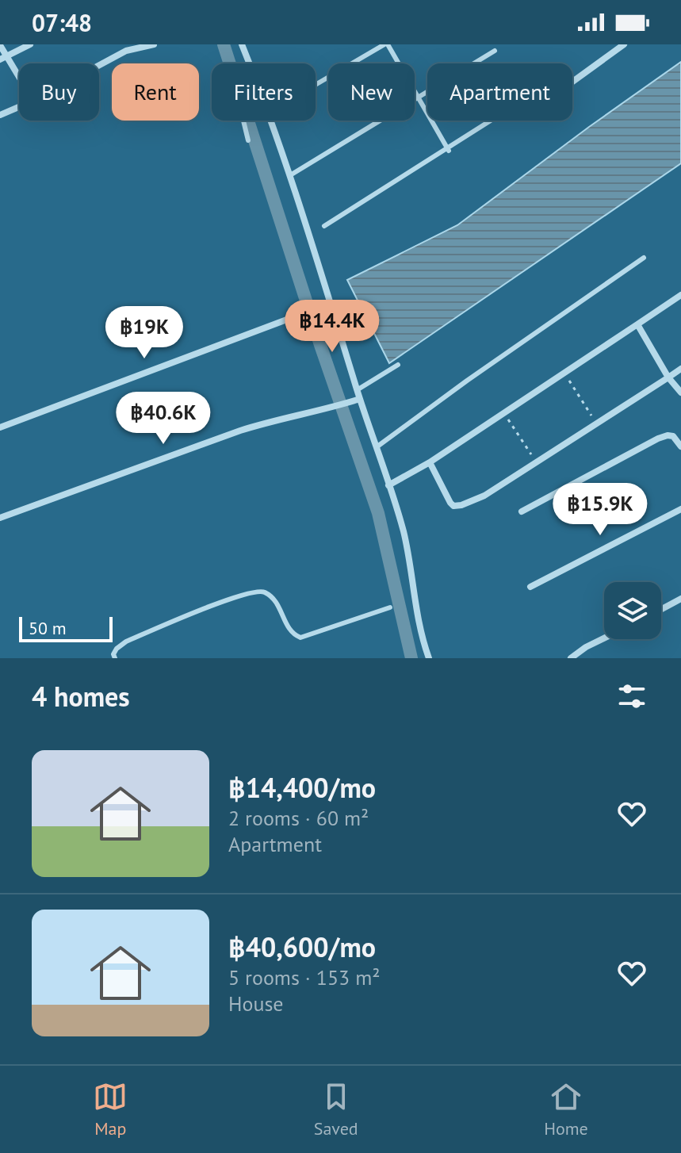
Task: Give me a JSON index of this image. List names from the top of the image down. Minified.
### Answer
{"scale_bar":"50 m","page":{"status":"07:48","chip":["Buy","Rent","Filters","New","Apartment"],"price":["฿14.4K","฿19K","฿40.6K","฿15.9K"],"scale":"50 m","heading":"4 homes","list":[{"name":"฿14,400/mo","note":"2 rooms · 60 m² · Apartment"},{"name":"฿40,600/mo","note":"5 rooms · 153 m² · House"}],"tabs":["Map","Saved","Home"]}}
